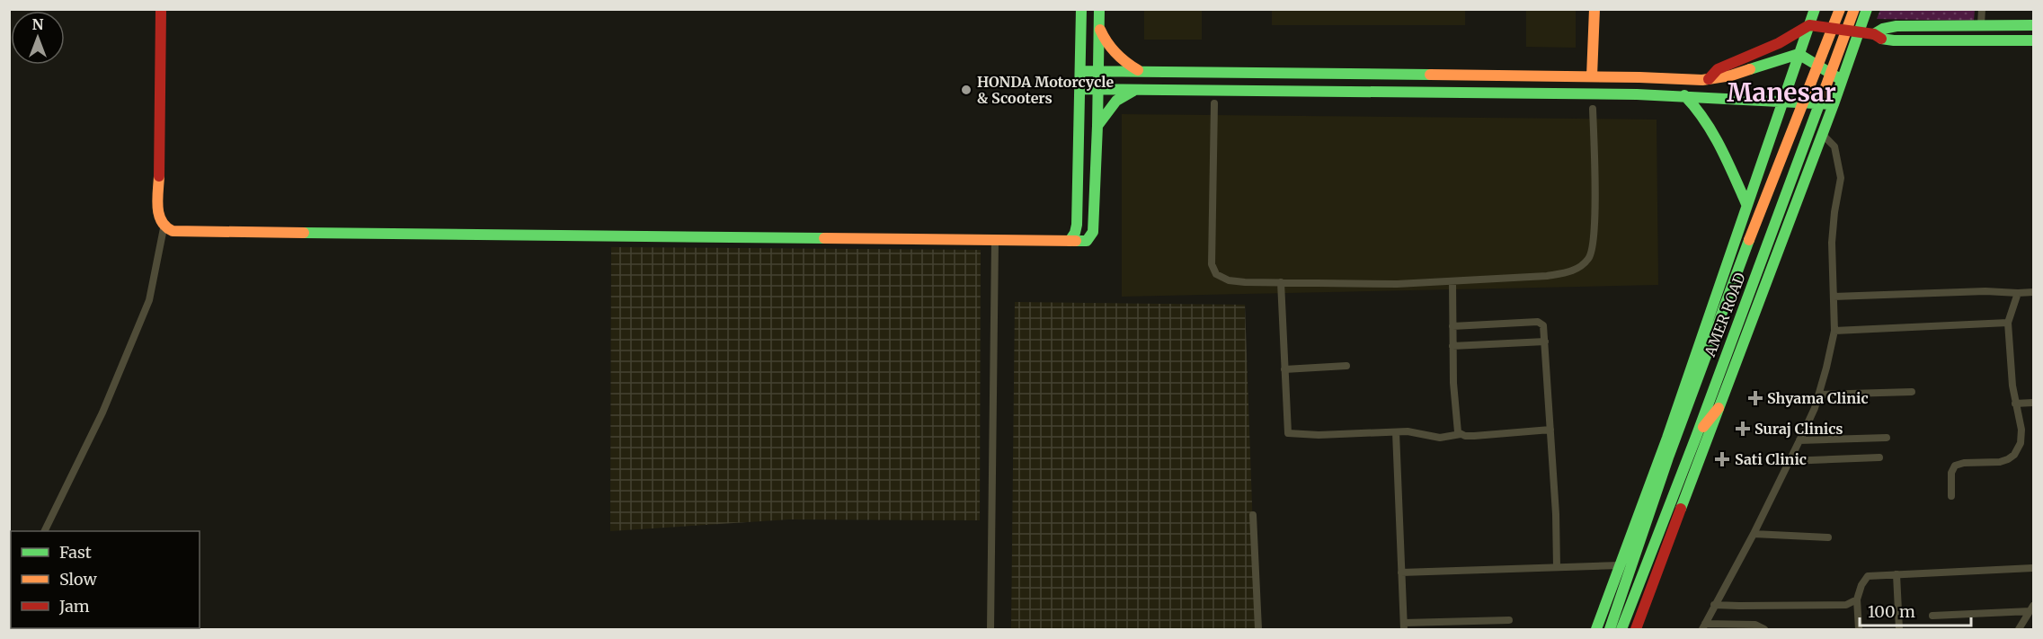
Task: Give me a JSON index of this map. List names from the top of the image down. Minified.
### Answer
{"streets":{"main road":["AMER ROAD"]},"districts":["Manesar"],"places":{"other":["HONDA Motorcycle & Scooters"],"health":["Shyama Clinic","Suraj Clinics","Sati Clinic"]},"legend":["Fast","Slow","Jam"],"scale_bar":"100 m","north":"top"}
